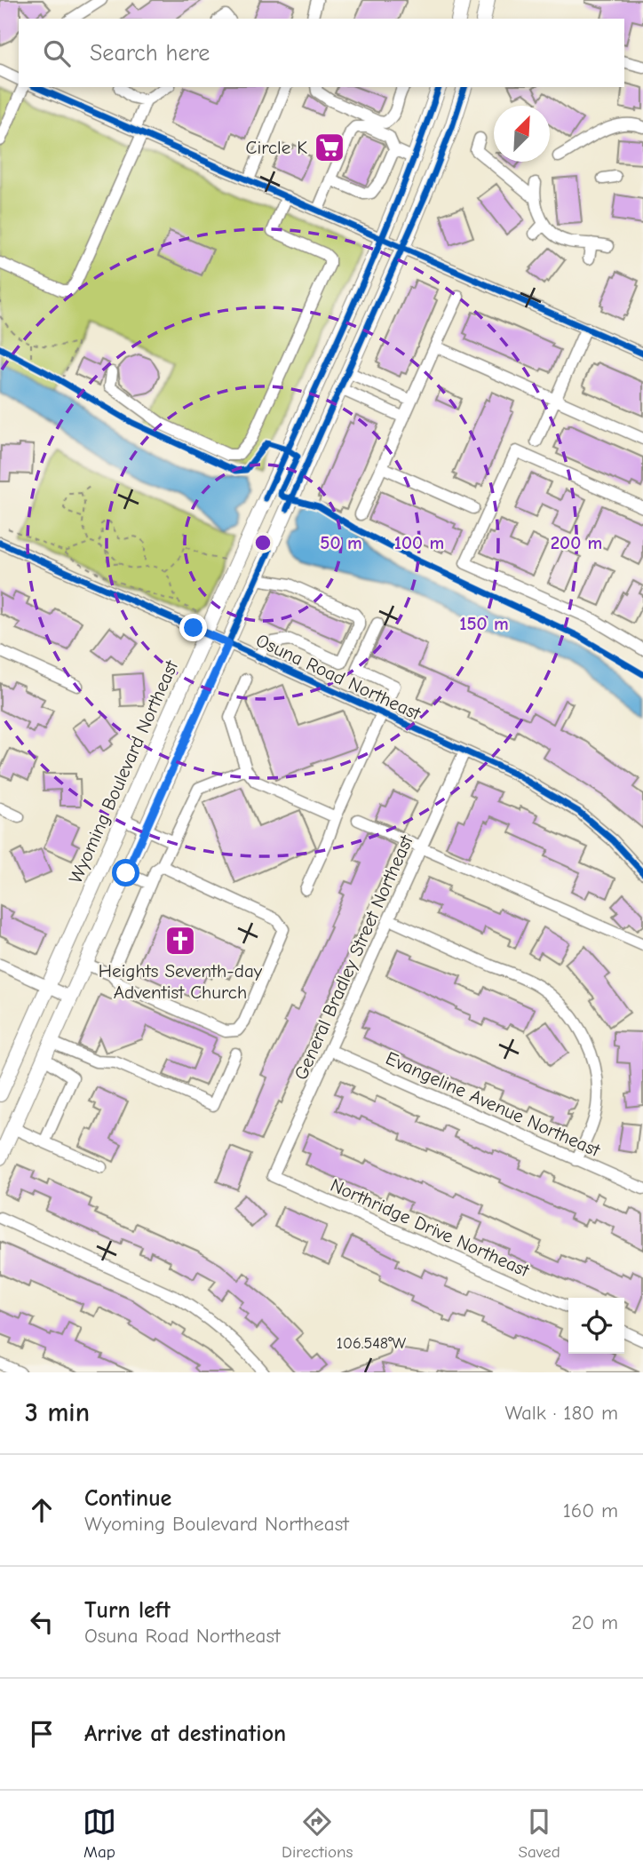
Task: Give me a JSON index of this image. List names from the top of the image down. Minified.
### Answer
{"streets":{"main road":["Wyoming Boulevard Northeast"],"street":["Osuna Road Northeast","General Bradley Street Northeast","Evangeline Avenue Northeast","Northridge Drive Northeast"]},"crossings":[["Osuna Road Northeast","Wyoming Boulevard Northeast"],["Osuna Road Northeast","General Bradley Street Northeast"],["General Bradley Street Northeast","Evangeline Avenue Northeast"],["General Bradley Street Northeast","Northridge Drive Northeast"]],"places":{"supermarket":["Circle K"],"church":["Heights Seventh-day Adventist Church"]},"north":"top right","page":{"search":"Search here","heading":["3 min","Walk · 180 m"],"list":[["Continue","Wyoming Boulevard Northeast","160 m"],["Turn left","Osuna Road Northeast","20 m"],"Arrive at destination"],"nav":["Map","Directions","Saved"]},"coordinates":["106.548°W"],"rings":["50 m","100 m","200 m","150 m"]}
